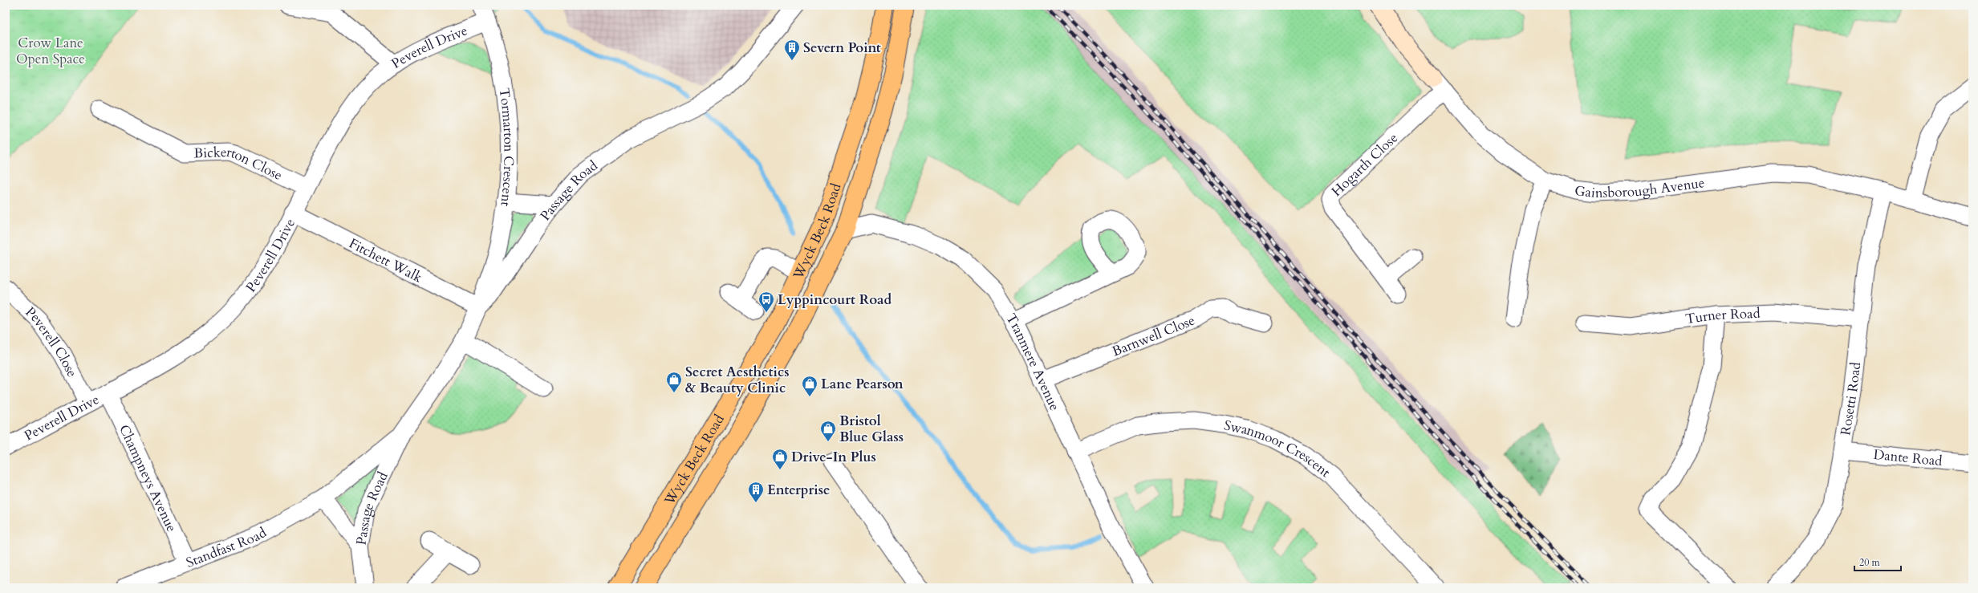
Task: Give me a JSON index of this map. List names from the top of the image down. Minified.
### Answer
{"streets":{"main road":["Wyck Beck Road"],"street":["Peverell Drive","Tormarton Crescent","Hogarth Close","Bickerton Close","Gainsborough Avenue","Passage Road","Fitchett Walk","Turner Road","Barnwell Close","Peverell Close","Tranmere Avenue","Rosetti Road","Swanmoor Crescent","Dante Road","Champneys Avenue","Standfast Road"]},"crossings":[["Peverell Drive","Tormarton Crescent"],["Peverell Drive","Bickerton Close"],["Peverell Drive","Fitchett Walk"],["Peverell Drive","Peverell Close"],["Peverell Drive","Champneys Avenue"],["Tormarton Crescent","Passage Road"],["Tormarton Crescent","Fitchett Walk"],["Hogarth Close","Gainsborough Avenue"],["Gainsborough Avenue","Rosetti Road"],["Passage Road","Fitchett Walk"],["Passage Road","Standfast Road"],["Wyck Beck Road","Tranmere Avenue"],["Turner Road","Rosetti Road"],["Barnwell Close","Tranmere Avenue"],["Tranmere Avenue","Swanmoor Crescent"],["Rosetti Road","Dante Road"],["Champneys Avenue","Standfast Road"]],"parks":["Crow Lane Open Space"],"places":{"building":["Severn Point","Enterprise"],"bus stop":["Lyppincourt Road"],"shop":["Secret Aesthetics & Beauty Clinic","Lane Pearson","Bristol Blue Glass","Drive-In Plus"]},"scale_bar":"20 m"}
